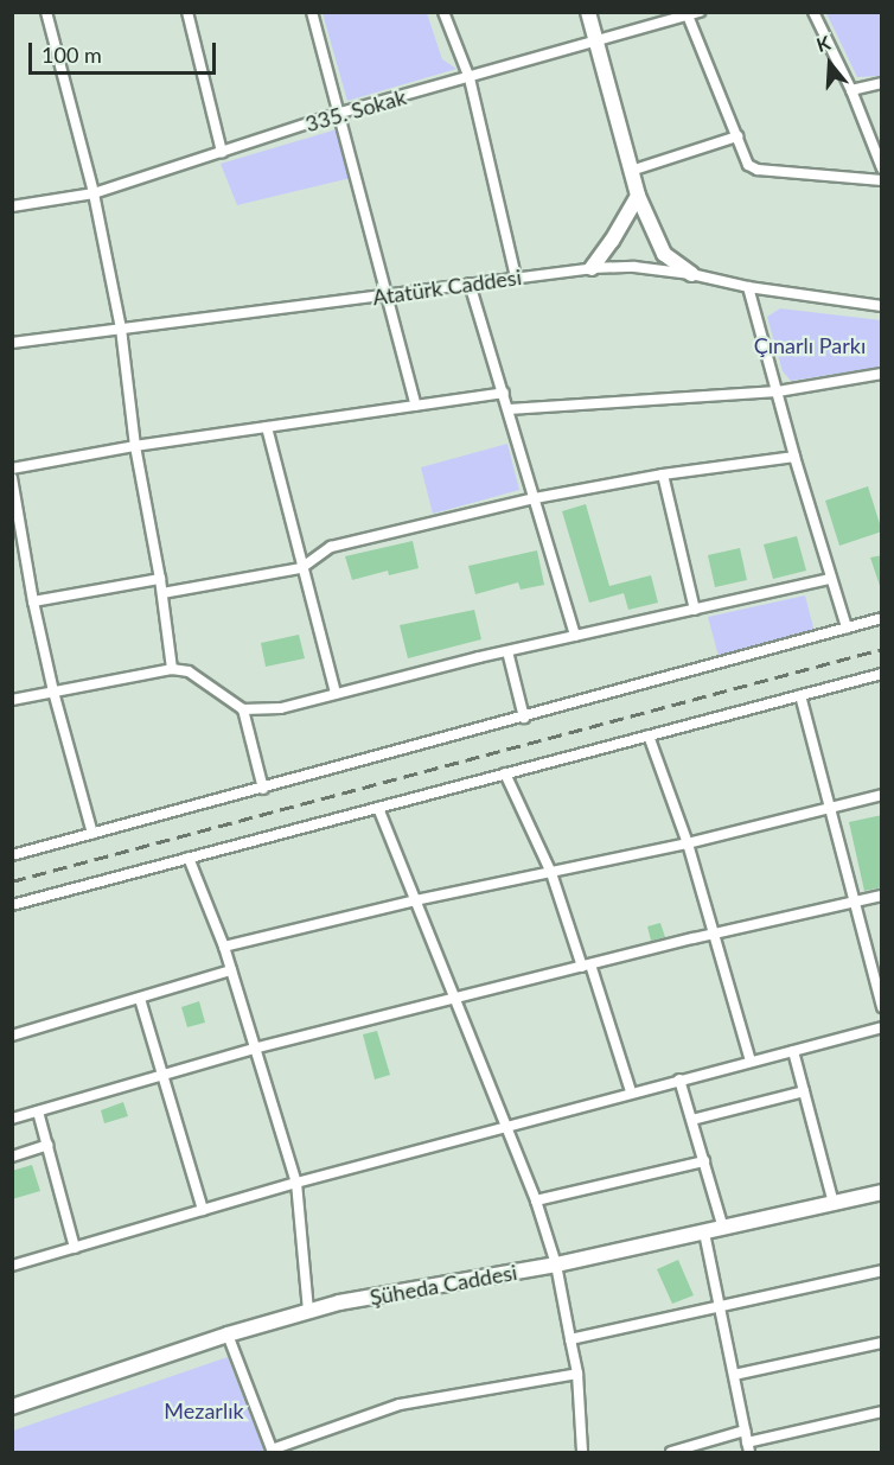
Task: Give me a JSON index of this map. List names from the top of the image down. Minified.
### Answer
{"streets":{"main road":["Şüheda Caddesi"],"street":["335. Sokak","Atatürk Caddesi"]},"parks":["Çınarlı Parkı","Mezarlık"],"scale_bar":"100 m","north":"top"}
